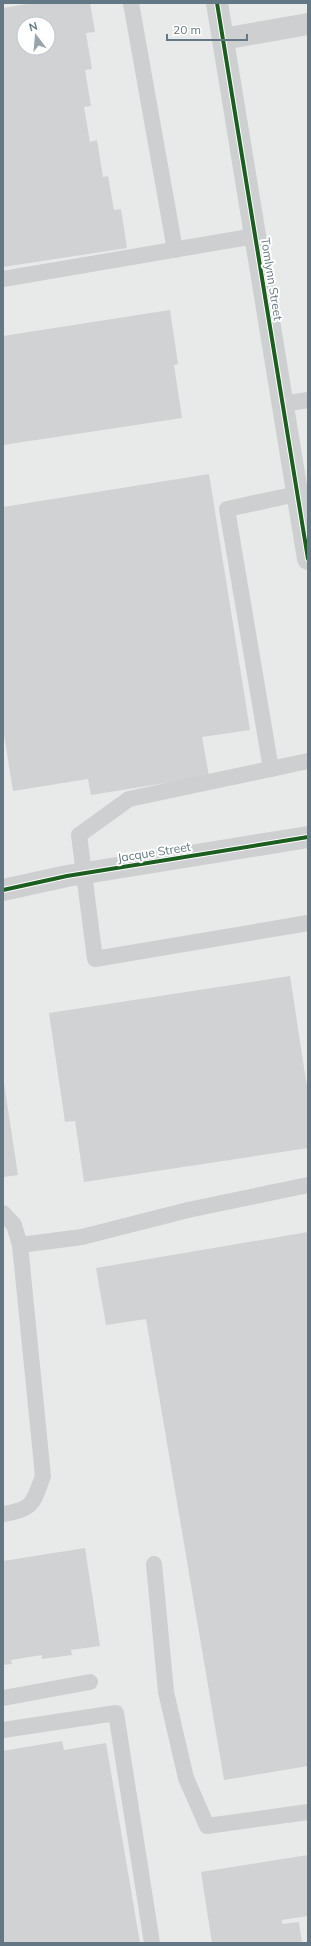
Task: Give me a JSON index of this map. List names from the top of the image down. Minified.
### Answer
{"streets":{"street":["Tomlynn Street","Jacque Street"]},"scale_bar":"20 m","north":"top"}
